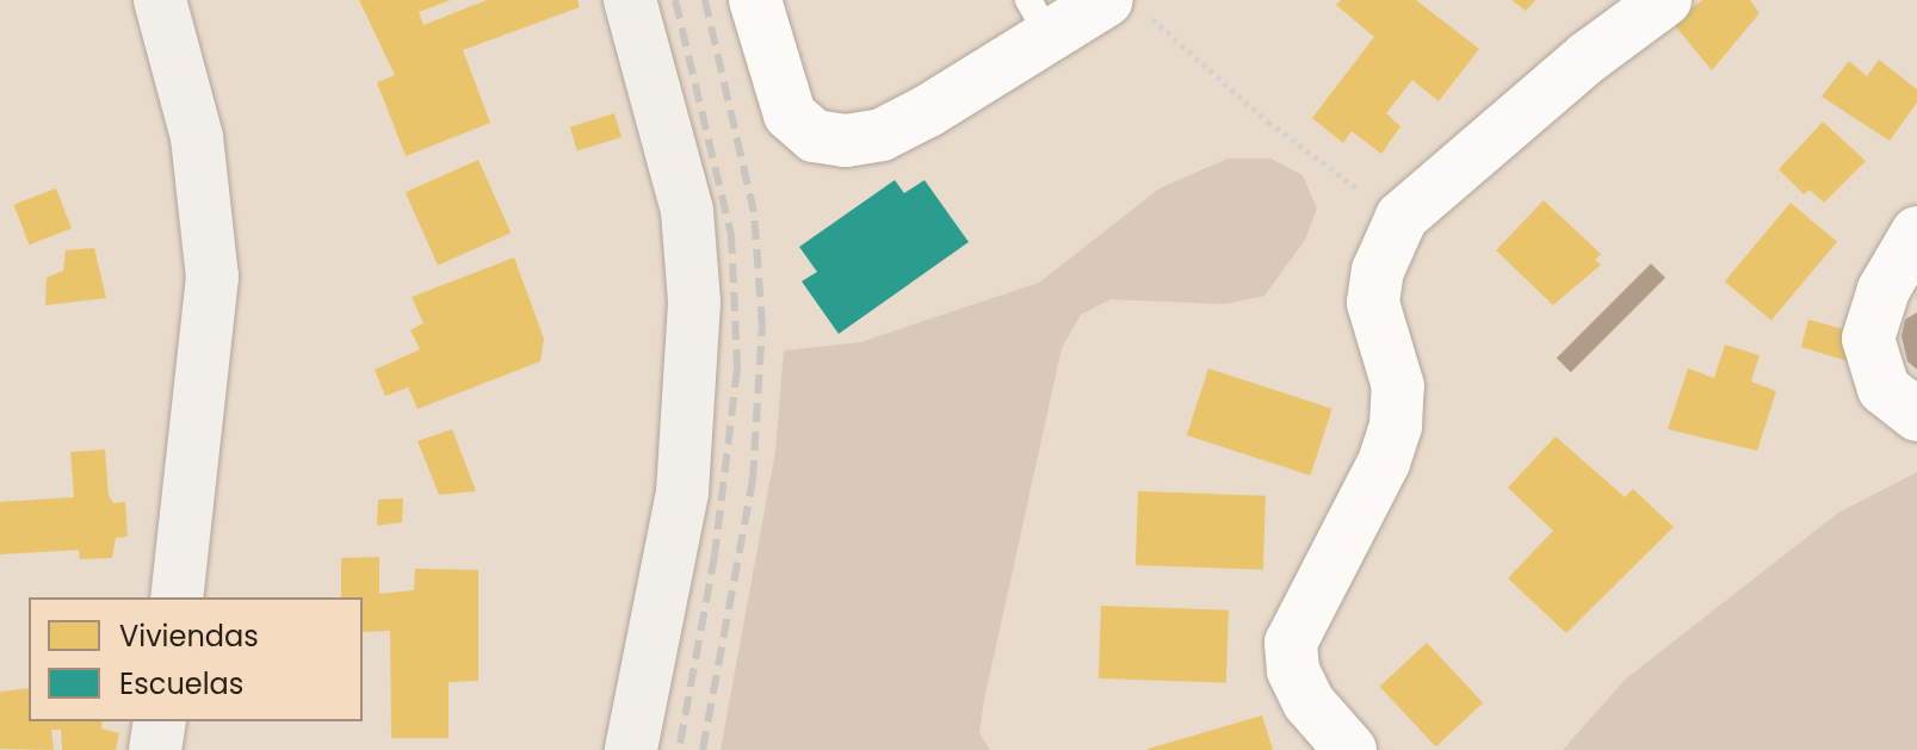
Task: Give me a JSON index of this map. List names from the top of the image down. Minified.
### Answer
{"legend":["Viviendas","Escuelas"]}
